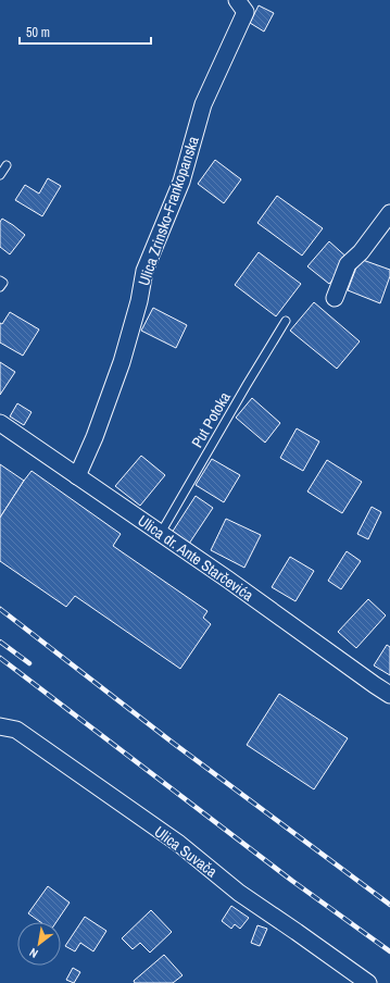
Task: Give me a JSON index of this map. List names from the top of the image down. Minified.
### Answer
{"streets":{"street":["Ulica Zrinsko-Frankopanska","Ulica dr. Ante Starčevića","Ulica Suvača"],"lane":["Put Potoka"]},"crossings":[["Ulica Zrinsko-Frankopanska","Ulica dr. Ante Starčevića"],["Put Potoka","Ulica dr. Ante Starčevića"]],"scale_bar":"50 m","north":"bottom left"}
